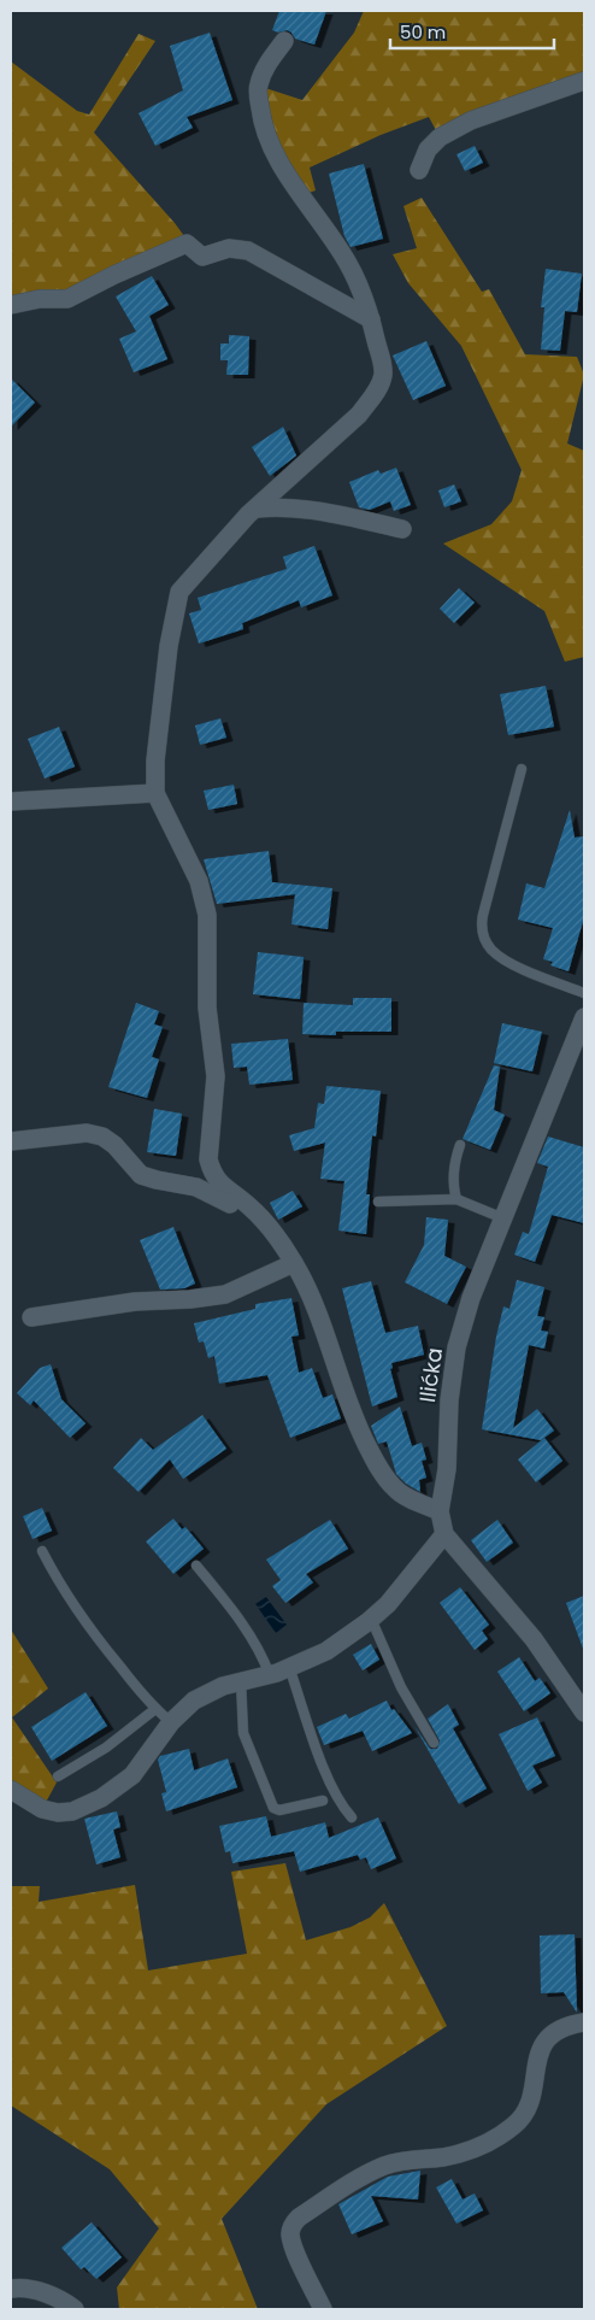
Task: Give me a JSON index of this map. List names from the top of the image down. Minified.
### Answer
{"streets":{"street":["Ilićka"]},"scale_bar":"50 m"}
